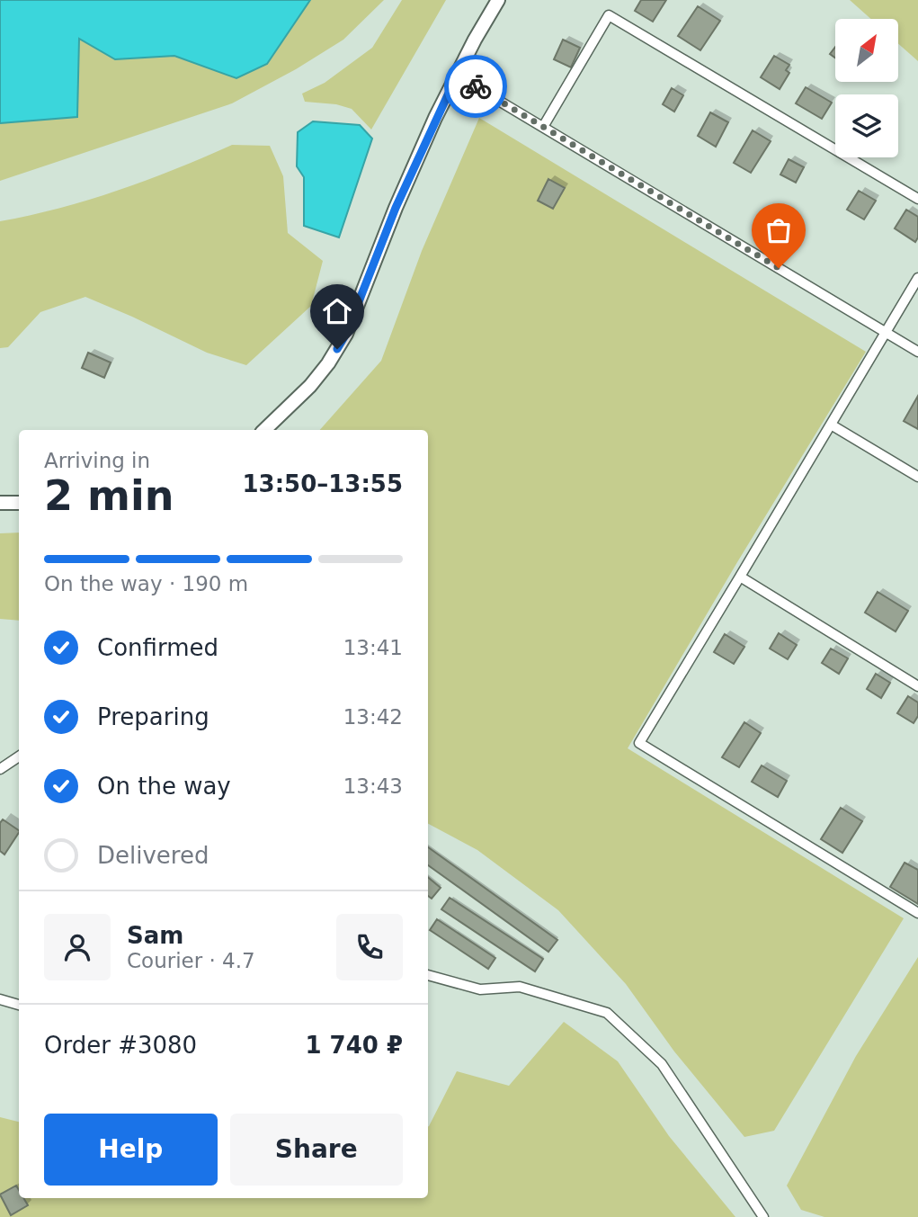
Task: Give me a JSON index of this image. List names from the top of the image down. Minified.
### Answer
{"north":"top right","page":{"heading":["2 min","Arriving in","13:50–13:55"],"panel":["Sam","Courier · 4.7","Order #3080","1 740 ₽"],"bar":"On the way · 190 m","list":[["Confirmed","13:41"],["Preparing","13:42"],["On the way","13:43"],"Delivered"],"buttons":["Help","Share"]}}
